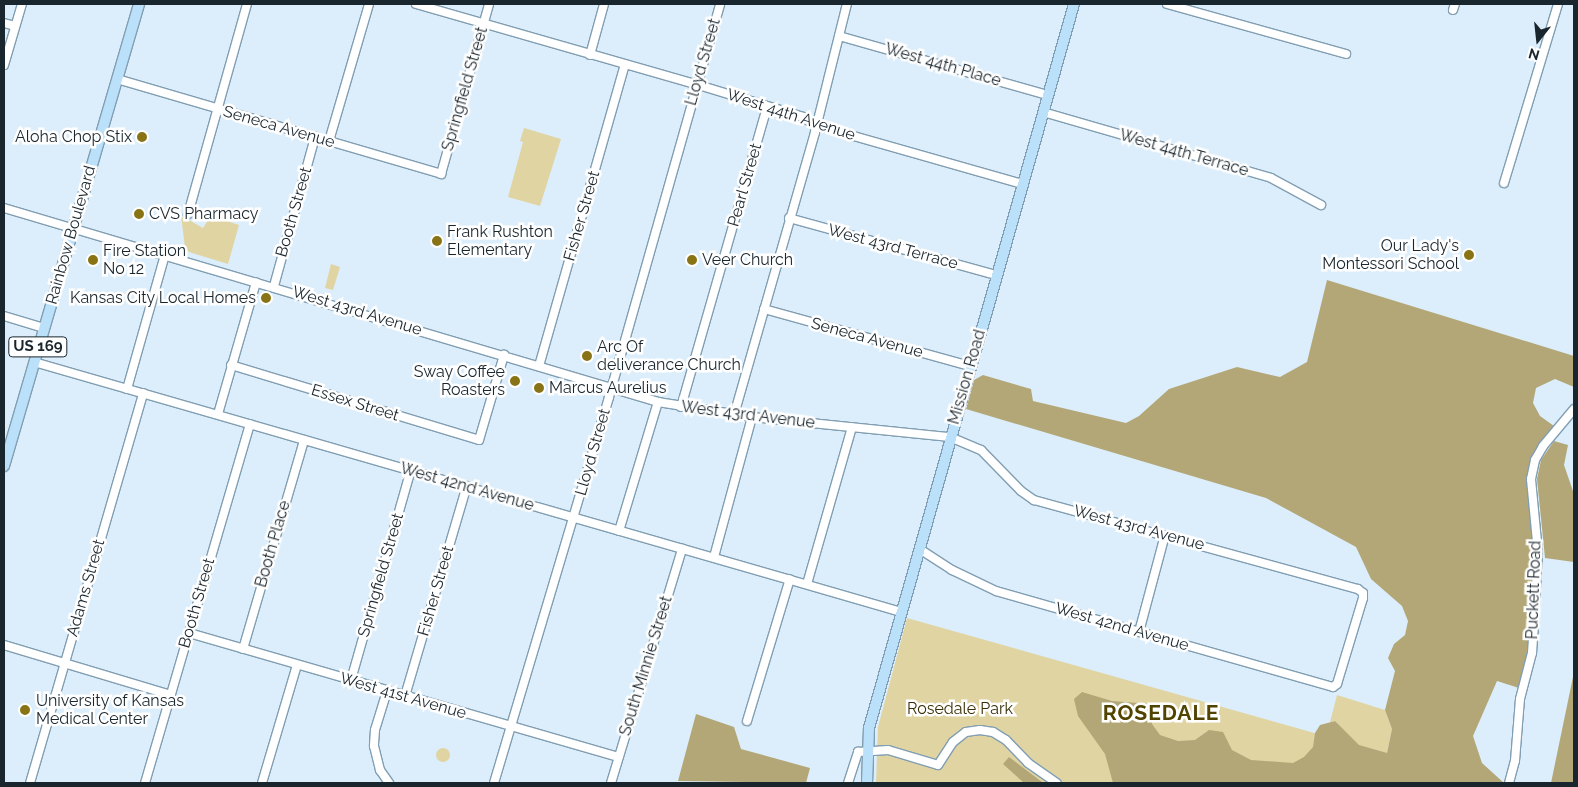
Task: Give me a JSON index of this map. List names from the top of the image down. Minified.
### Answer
{"streets":{"main road":["Rainbow Boulevard","US 169","Mission Road"],"street":["Lloyd Street","West 44th Place","Springfield Street","West 44th Avenue","Seneca Avenue","West 44th Terrace","Pearl Street","Booth Street","Fisher Street","West 43rd Terrace","West 43rd Avenue","Essex Street","West 42nd Avenue","Booth Place","Adams Street","Puckett Road","South Minnie Street","West 41st Avenue"]},"crossings":[["Lloyd Street","West 44th Avenue"],["Lloyd Street","West 43rd Avenue"],["Lloyd Street","West 42nd Avenue"],["Lloyd Street","West 41st Avenue"],["West 44th Place","Mission Road"],["Springfield Street","West 44th Avenue"],["Springfield Street","Seneca Avenue"],["Springfield Street","West 42nd Avenue"],["Springfield Street","West 41st Avenue"],["West 44th Avenue","Pearl Street"],["West 44th Avenue","Fisher Street"],["West 44th Avenue","Mission Road"],["Seneca Avenue","Booth Street"],["Seneca Avenue","Rainbow Boulevard"],["Seneca Avenue","Mission Road"],["West 44th Terrace","Mission Road"],["Pearl Street","West 43rd Avenue"],["Booth Street","West 43rd Avenue"],["Booth Street","West 42nd Avenue"],["Booth Street","West 41st Avenue"],["Fisher Street","West 43rd Avenue"],["Fisher Street","West 42nd Avenue"],["Fisher Street","West 41st Avenue"],["Rainbow Boulevard","West 43rd Avenue"],["Rainbow Boulevard","West 42nd Avenue"],["West 43rd Terrace","Mission Road"],["West 43rd Avenue","Mission Road"],["West 43rd Avenue","Essex Street"],["West 43rd Avenue","West 42nd Avenue"],["Mission Road","West 42nd Avenue"],["West 42nd Avenue","Booth Place"],["West 42nd Avenue","Adams Street"],["West 42nd Avenue","South Minnie Street"],["Booth Place","West 41st Avenue"],["South Minnie Street","West 41st Avenue"]],"districts":["ROSEDALE"],"parks":["Rosedale Park"],"places":["Aloha Chop Stix","CVS Pharmacy","Frank Rushton Elementary","Our Lady's Montessori School","Fire Station No 12","Veer Church","Kansas City Local Homes","Arc Of deliverance Church","Sway Coffee Roasters","Marcus Aurelius","University of Kansas Medical Center"],"north":"bottom"}
